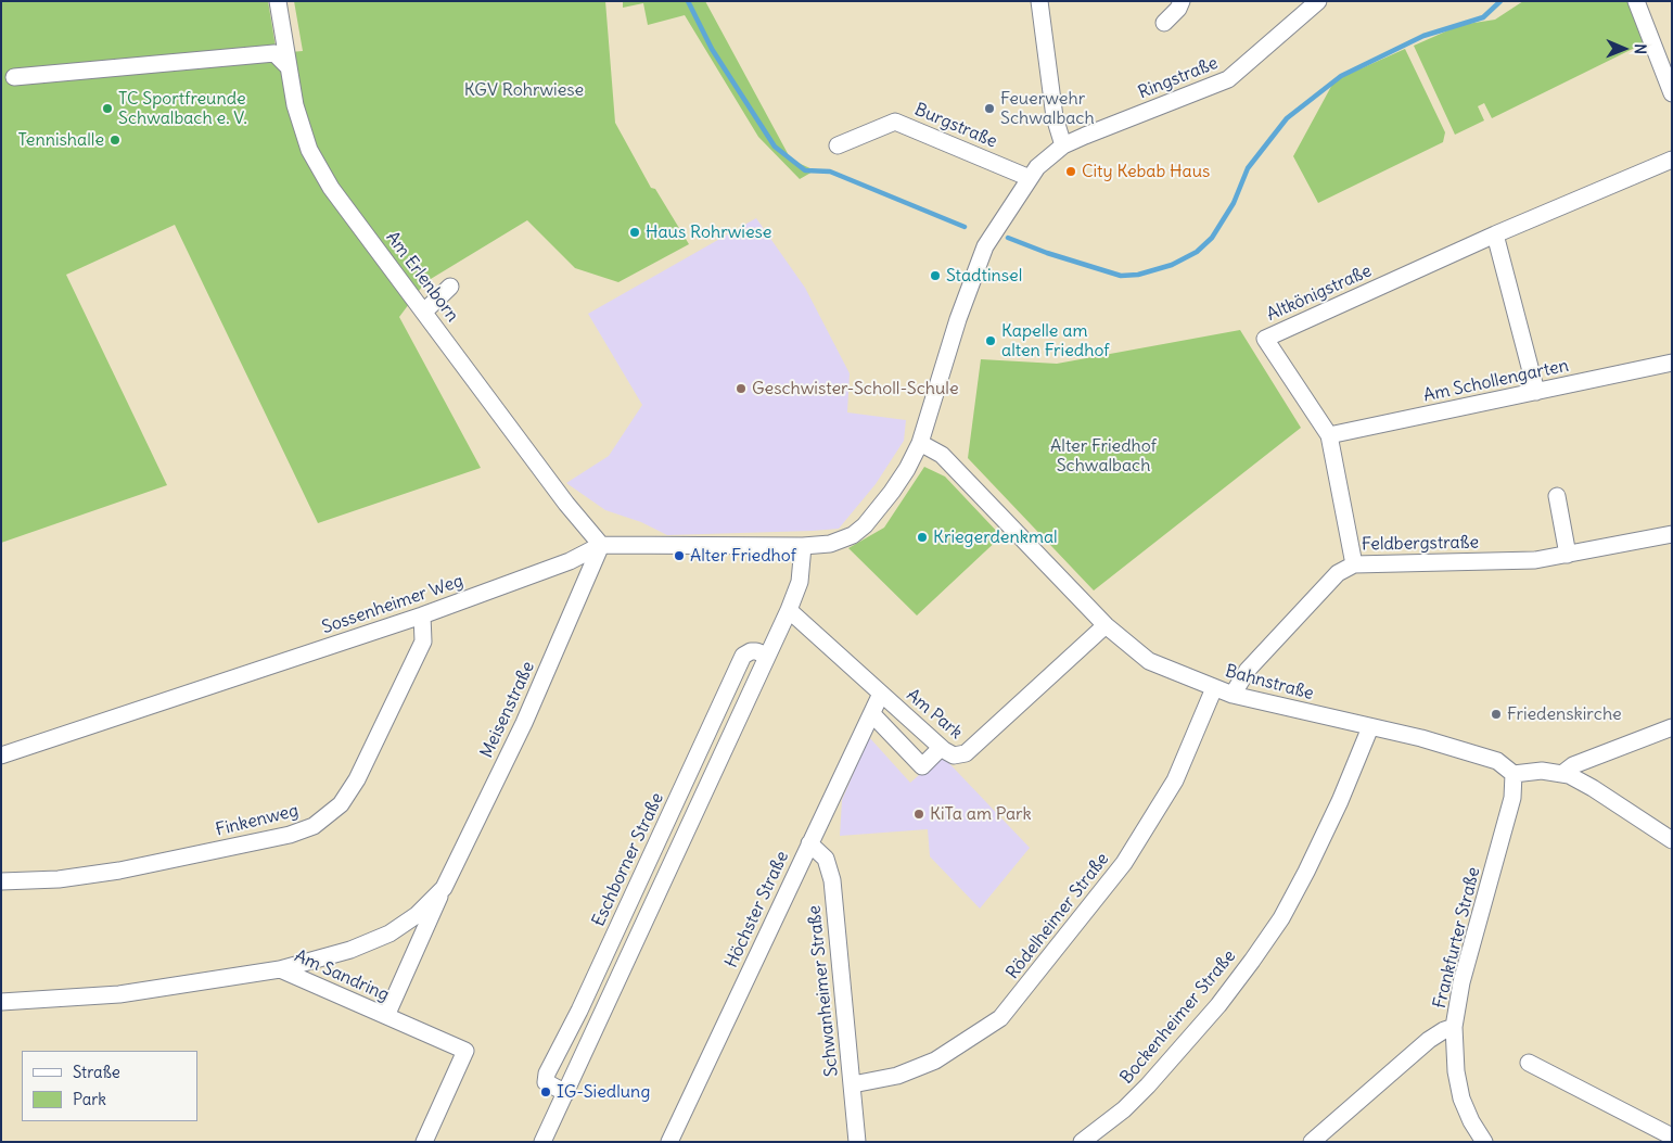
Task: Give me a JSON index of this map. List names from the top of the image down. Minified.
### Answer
{"streets":{"street":["Ringstraße","Burgstraße","Am Erlenborn","Altkönigstraße","Am Schollengarten","Feldbergstraße","Sossenheimer Weg","Bahnstraße","Meisenstraße","Am Park","Finkenweg","Eschborner Straße","Höchster Straße","Rödelheimer Straße","Frankfurter Straße","Am Sandring","Schwanheimer Straße","Bockenheimer Straße"]},"crossings":[["Burgstraße","Sossenheimer Weg"],["Am Erlenborn","Sossenheimer Weg"],["Am Erlenborn","Meisenstraße"],["Altkönigstraße","Am Schollengarten"],["Altkönigstraße","Feldbergstraße"],["Feldbergstraße","Bahnstraße"],["Sossenheimer Weg","Bahnstraße"],["Sossenheimer Weg","Meisenstraße"],["Sossenheimer Weg","Finkenweg"],["Bahnstraße","Am Park"],["Bahnstraße","Rödelheimer Straße"],["Bahnstraße","Frankfurter Straße"],["Bahnstraße","Bockenheimer Straße"],["Meisenstraße","Am Sandring"],["Am Park","Höchster Straße"],["Höchster Straße","Schwanheimer Straße"],["Rödelheimer Straße","Schwanheimer Straße"]],"parks":["KGV Rohrwiese","Alter Friedhof Schwalbach"],"places":["TC Sportfreunde Schwalbach e. V.","Feuerwehr Schwalbach","Tennishalle","City Kebab Haus","Haus Rohrwiese","Stadtinsel","Kapelle am alten Friedhof","Geschwister-Scholl-Schule","Kriegerdenkmal","Alter Friedhof","Friedenskirche","KiTa am Park","IG-Siedlung"],"legend":["Straße","Park"],"north":"right"}
